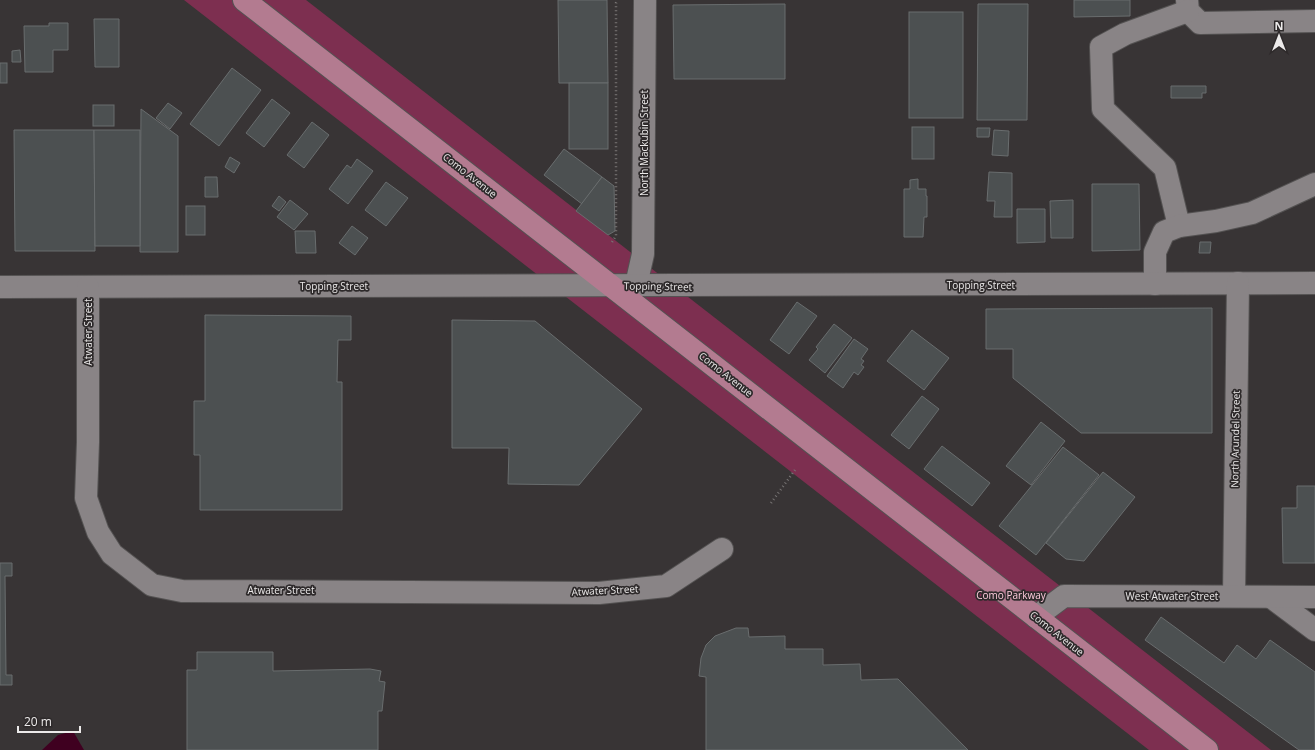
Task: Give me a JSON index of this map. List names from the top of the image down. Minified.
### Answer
{"streets":{"main road":["Como Avenue"],"street":["North Mackubin Street","Topping Street","Atwater Street","North Arundel Street","West Atwater Street"]},"crossings":[["North Mackubin Street","Topping Street"],["Como Avenue","Topping Street"],["Como Avenue","West Atwater Street"],["Topping Street","Atwater Street"],["Topping Street","North Arundel Street"],["North Arundel Street","West Atwater Street"]],"parks":["Como Parkway"],"scale_bar":"20 m","north":"top"}
